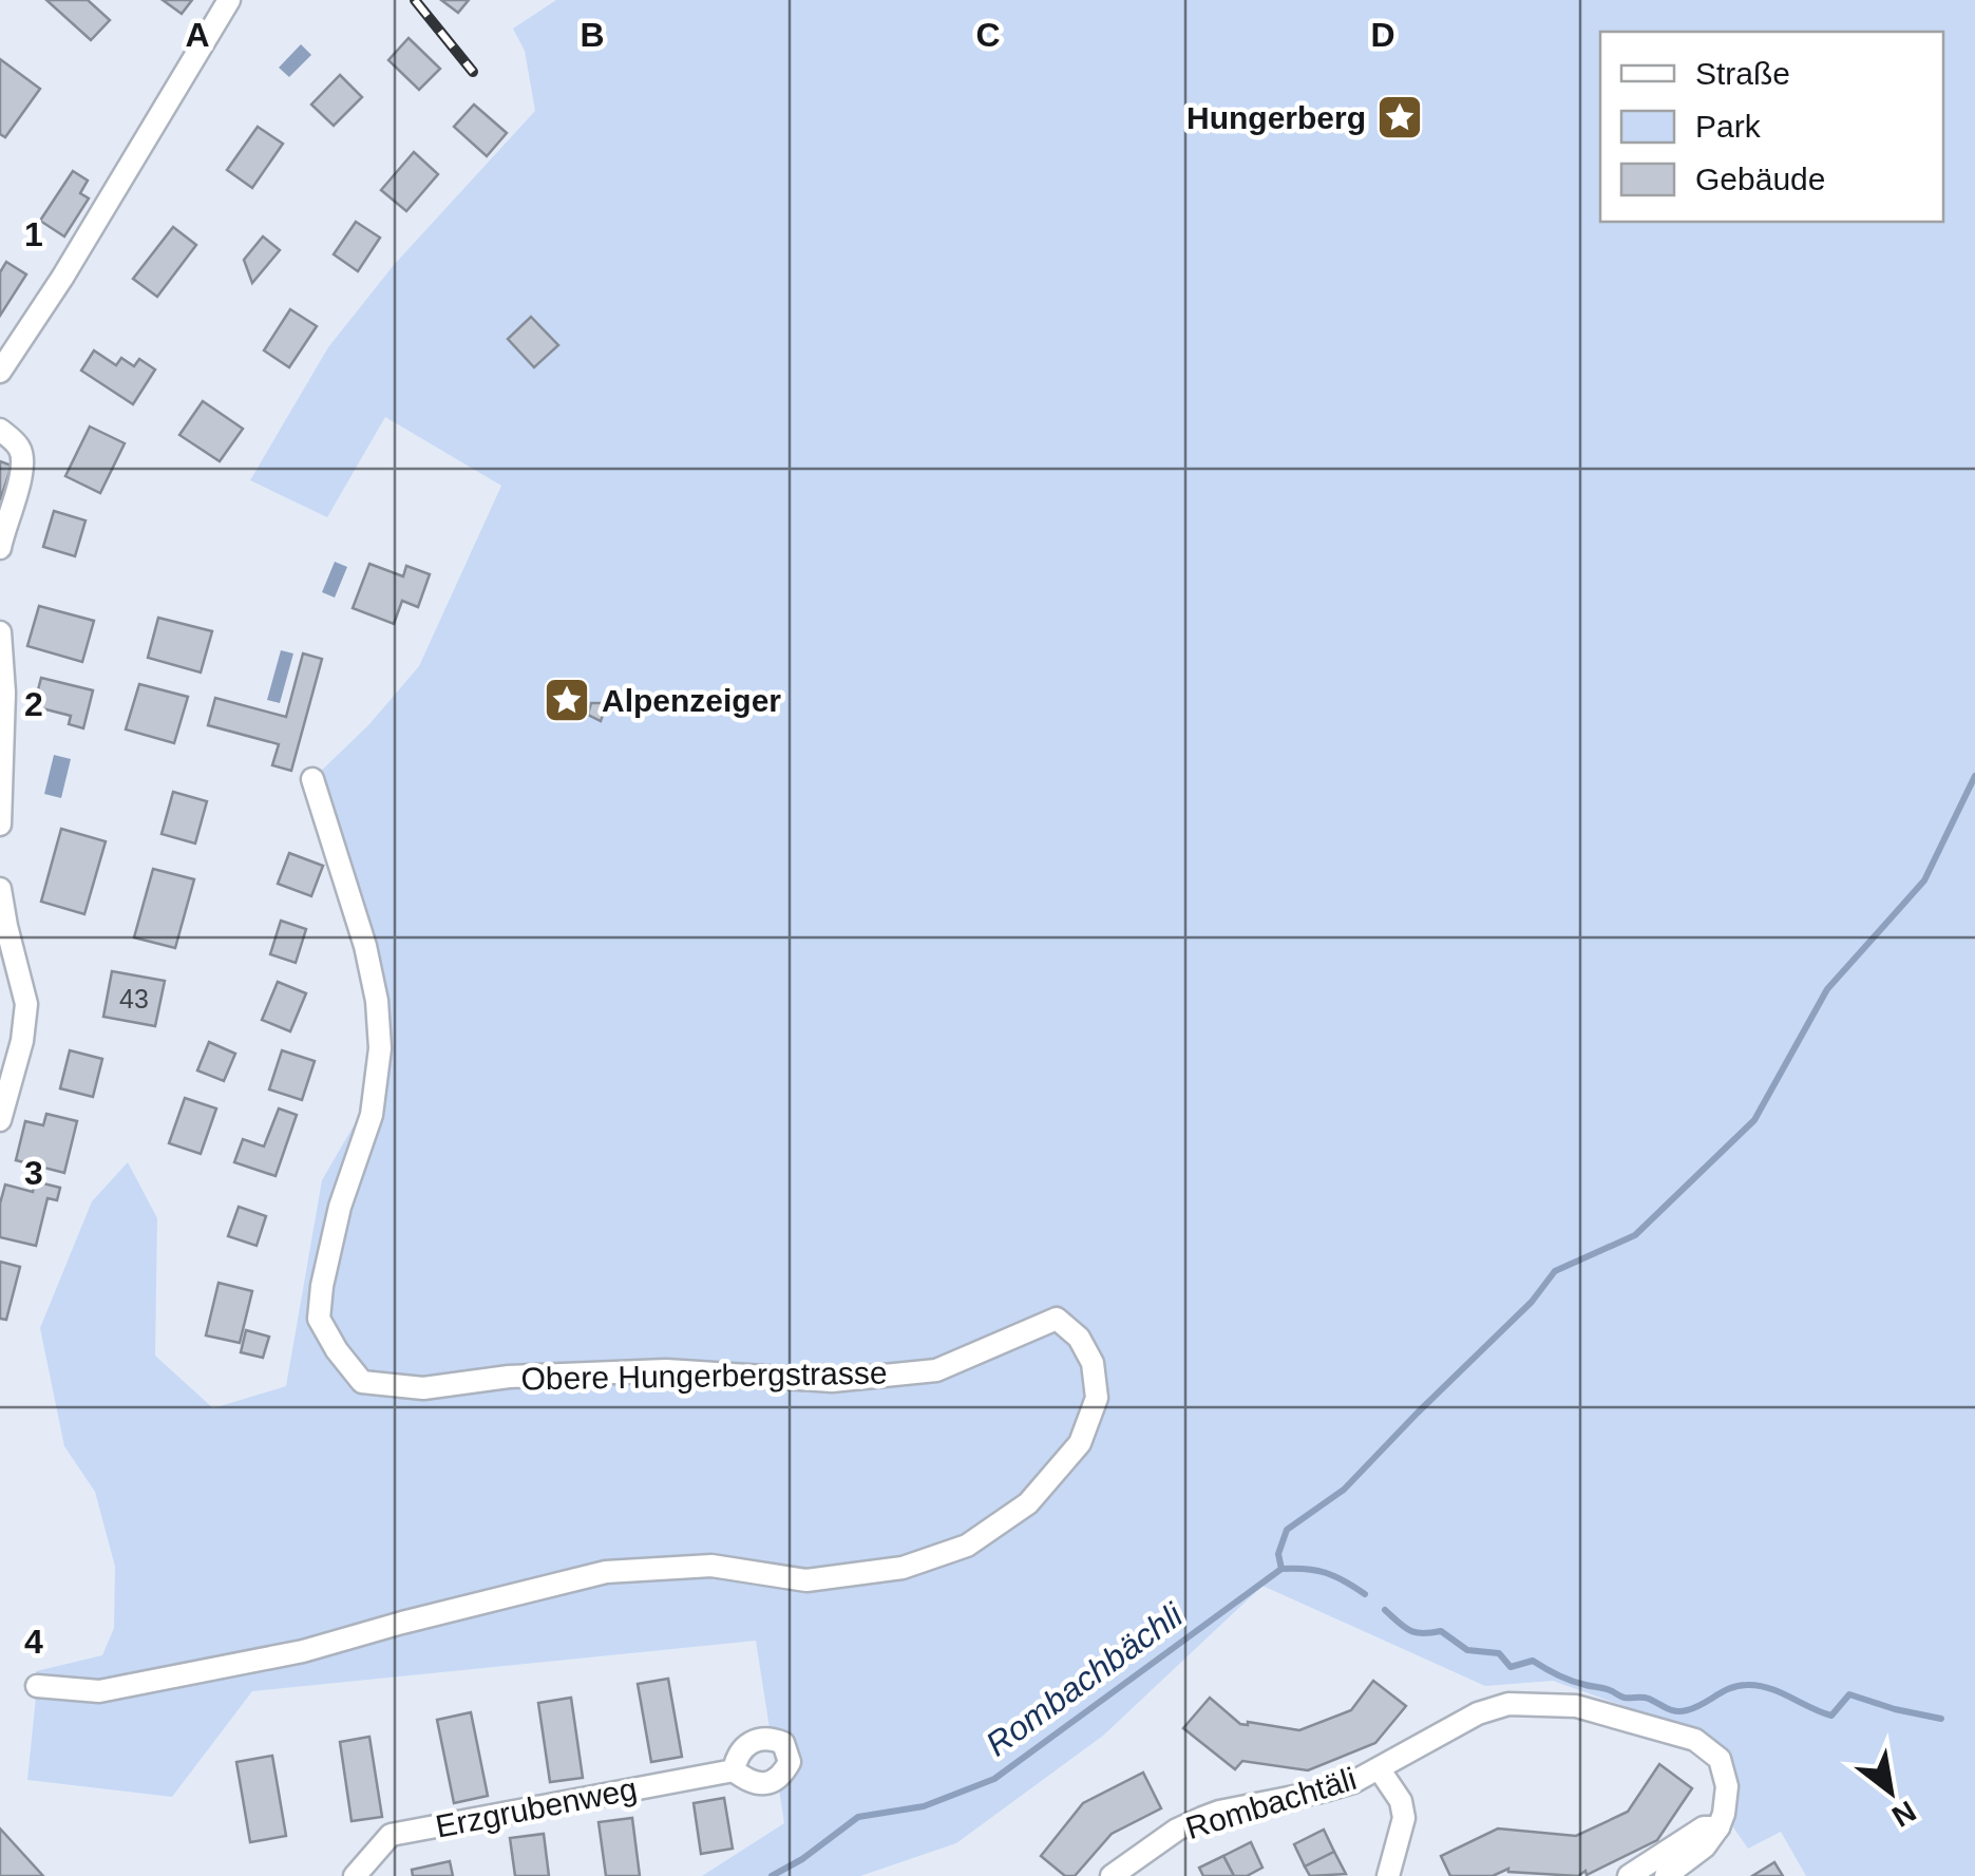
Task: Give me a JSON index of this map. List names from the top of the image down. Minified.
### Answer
{"streets":{"street":["Obere Hungerbergstrasse","Rombachtäli","Erzgrubenweg"]},"water":["Rombachbächli"],"places":{"place":["Hungerberg","Alpenzeiger"]},"house_numbers":["43"],"legend":["Straße","Park","Gebäude"],"north":"bottom right","grid":{"columns":["A","B","C","D"],"rows":["1","2","3","4"]}}
